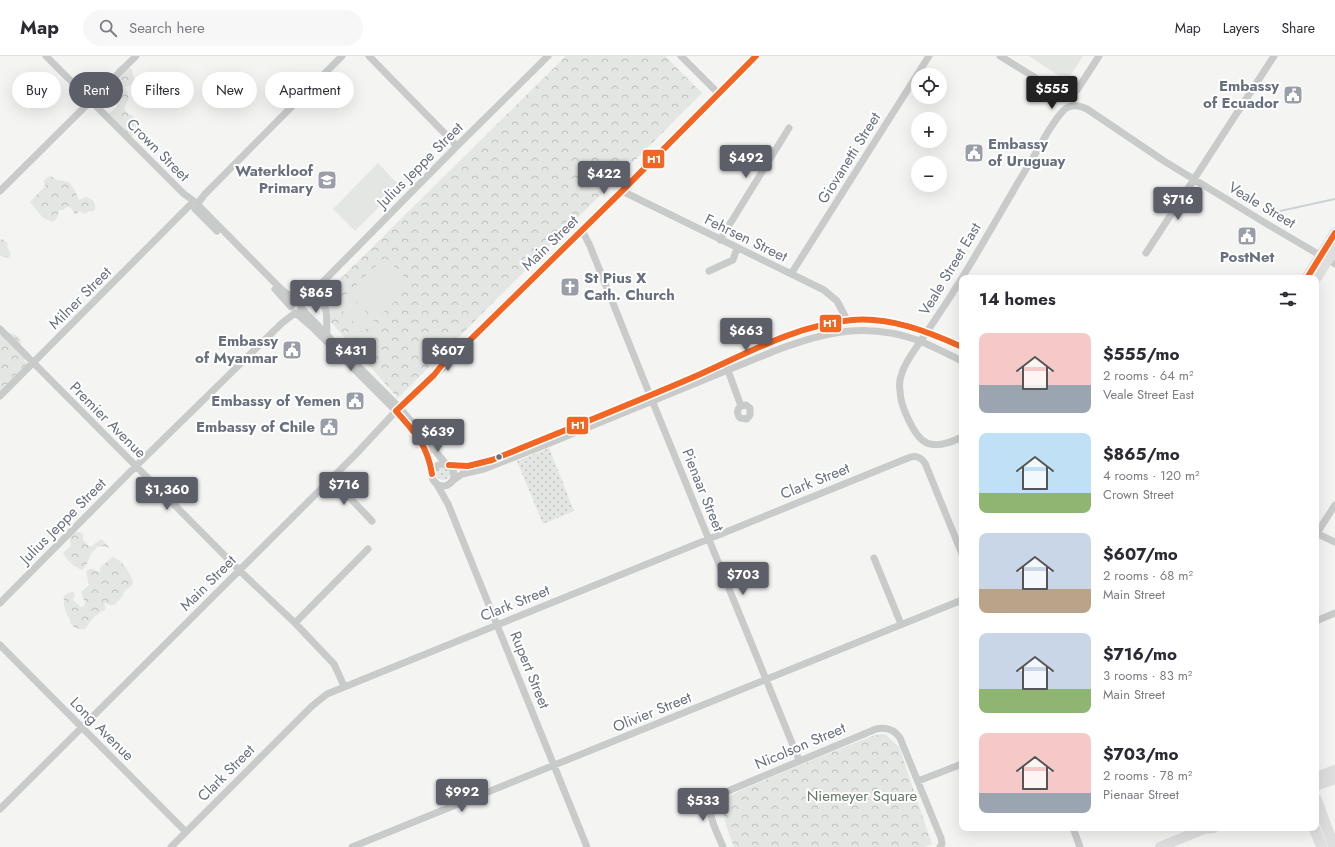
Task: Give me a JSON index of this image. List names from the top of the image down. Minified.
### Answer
{"streets":{"street":["Crown Street","Giovanetti Street","Julius Jeppe Street","Veale Street","Fehrsen Street","Main Street","Veale Street East","Milner Street","Premier Avenue","Clark Street","Pienaar Street","Rupert Street","Olivier Street","Long Avenue","Nicolson Street"]},"crossings":[["Crown Street","Julius Jeppe Street"],["Crown Street","Main Street"],["Crown Street","Milner Street"],["Crown Street","Rupert Street"],["Giovanetti Street","Fehrsen Street"],["Julius Jeppe Street","Premier Avenue"],["Veale Street","Veale Street East"],["Fehrsen Street","Main Street"],["Main Street","Premier Avenue"],["Main Street","Pienaar Street"],["Main Street","Long Avenue"],["Milner Street","Premier Avenue"],["Premier Avenue","Clark Street"],["Clark Street","Pienaar Street"],["Clark Street","Rupert Street"],["Clark Street","Long Avenue"],["Pienaar Street","Olivier Street"],["Pienaar Street","Nicolson Street"],["Rupert Street","Olivier Street"]],"parks":["Niemeyer Square"],"places":{"public building":["Embassy of Ecuador","Embassy of Uruguay","PostNet","Embassy of Myanmar","Embassy of Yemen","Embassy of Chile"],"school or university":["Waterkloof Primary"],"church":["St Pius X Cath. Church"]},"lines":["transit line H1"],"page":{"header":"Map","search":"Search here","nav":["Map","Layers","Share"],"map_buttons":["+","−"],"chip":["Buy","Rent","Filters","New","Apartment"],"price":["$555","$492","$422","$716","$865","$663","$431","$607","$639","$716","$1,360","$703","$992","$533"],"heading":"14 homes","list":[{"name":"$555/mo","note":"2 rooms · 64 m² · Veale Street East"},{"name":"$865/mo","note":"4 rooms · 120 m² · Crown Street"},{"name":"$607/mo","note":"2 rooms · 68 m² · Main Street"},{"name":"$716/mo","note":"3 rooms · 83 m² · Main Street"},{"name":"$703/mo","note":"2 rooms · 78 m² · Pienaar Street"}]}}
